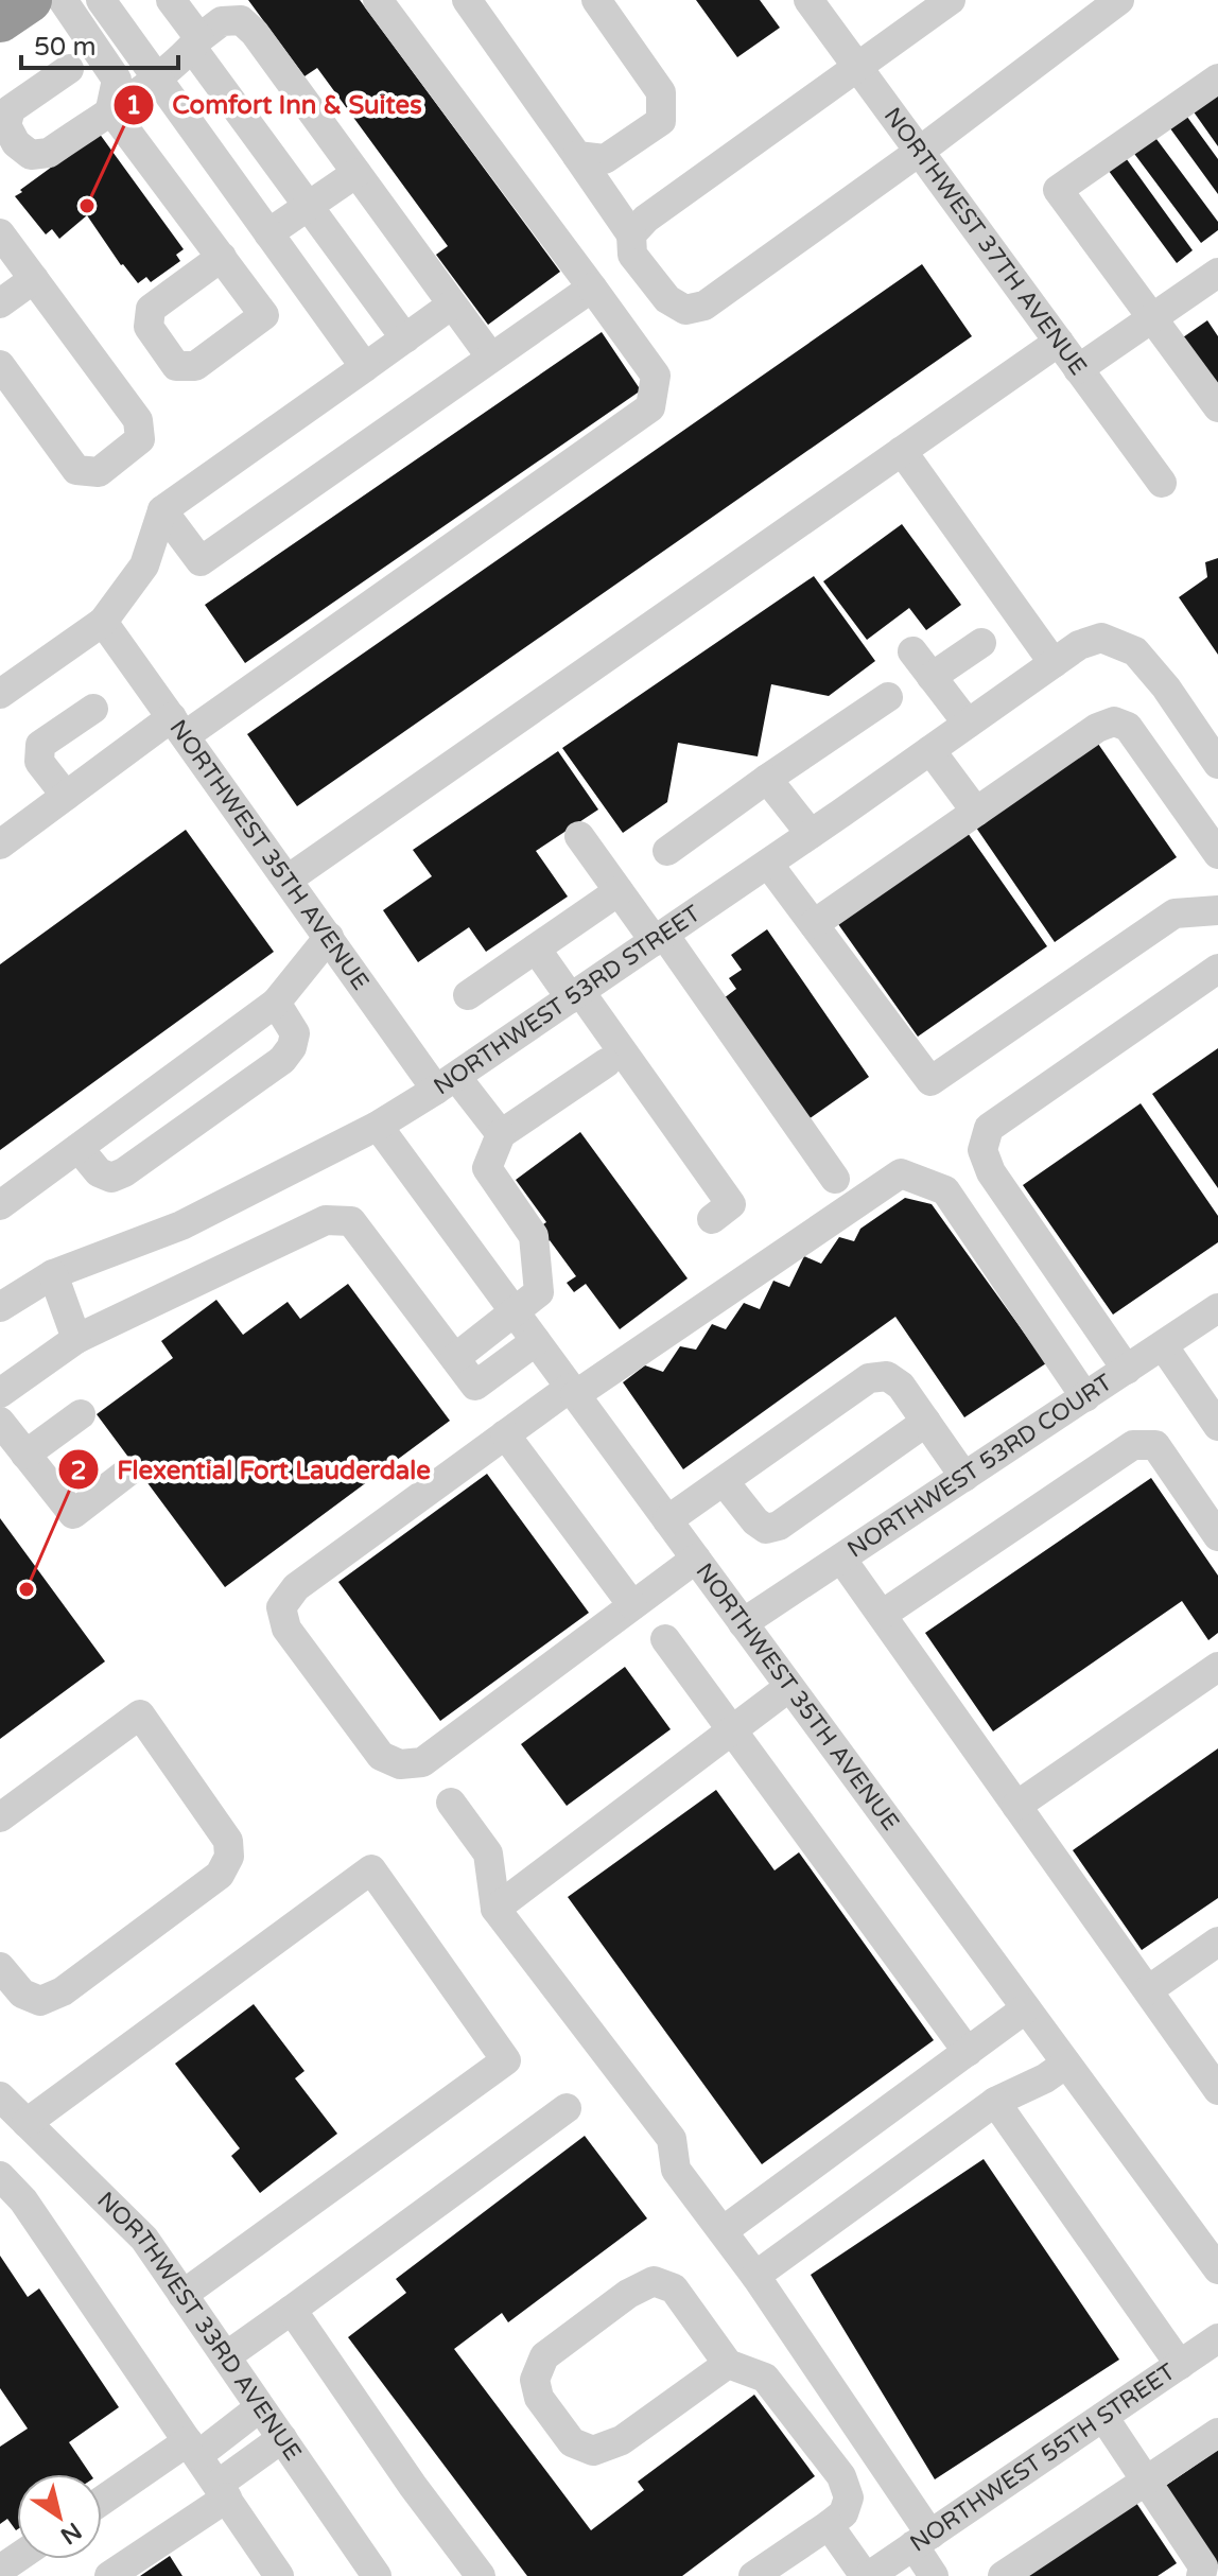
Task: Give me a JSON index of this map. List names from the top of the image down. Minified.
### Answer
{"streets":{"street":["NORTHWEST 37TH AVENUE","NORTHWEST 35TH AVENUE","NORTHWEST 53RD STREET","NORTHWEST 53RD COURT","NORTHWEST 33RD AVENUE","NORTHWEST 55TH STREET"]},"crossings":[["NORTHWEST 35TH AVENUE","NORTHWEST 53RD STREET"],["NORTHWEST 35TH AVENUE","NORTHWEST 53RD COURT"]],"places":["Comfort Inn & Suites","Flexential Fort Lauderdale"],"scale_bar":"50 m","north":"bottom right"}
